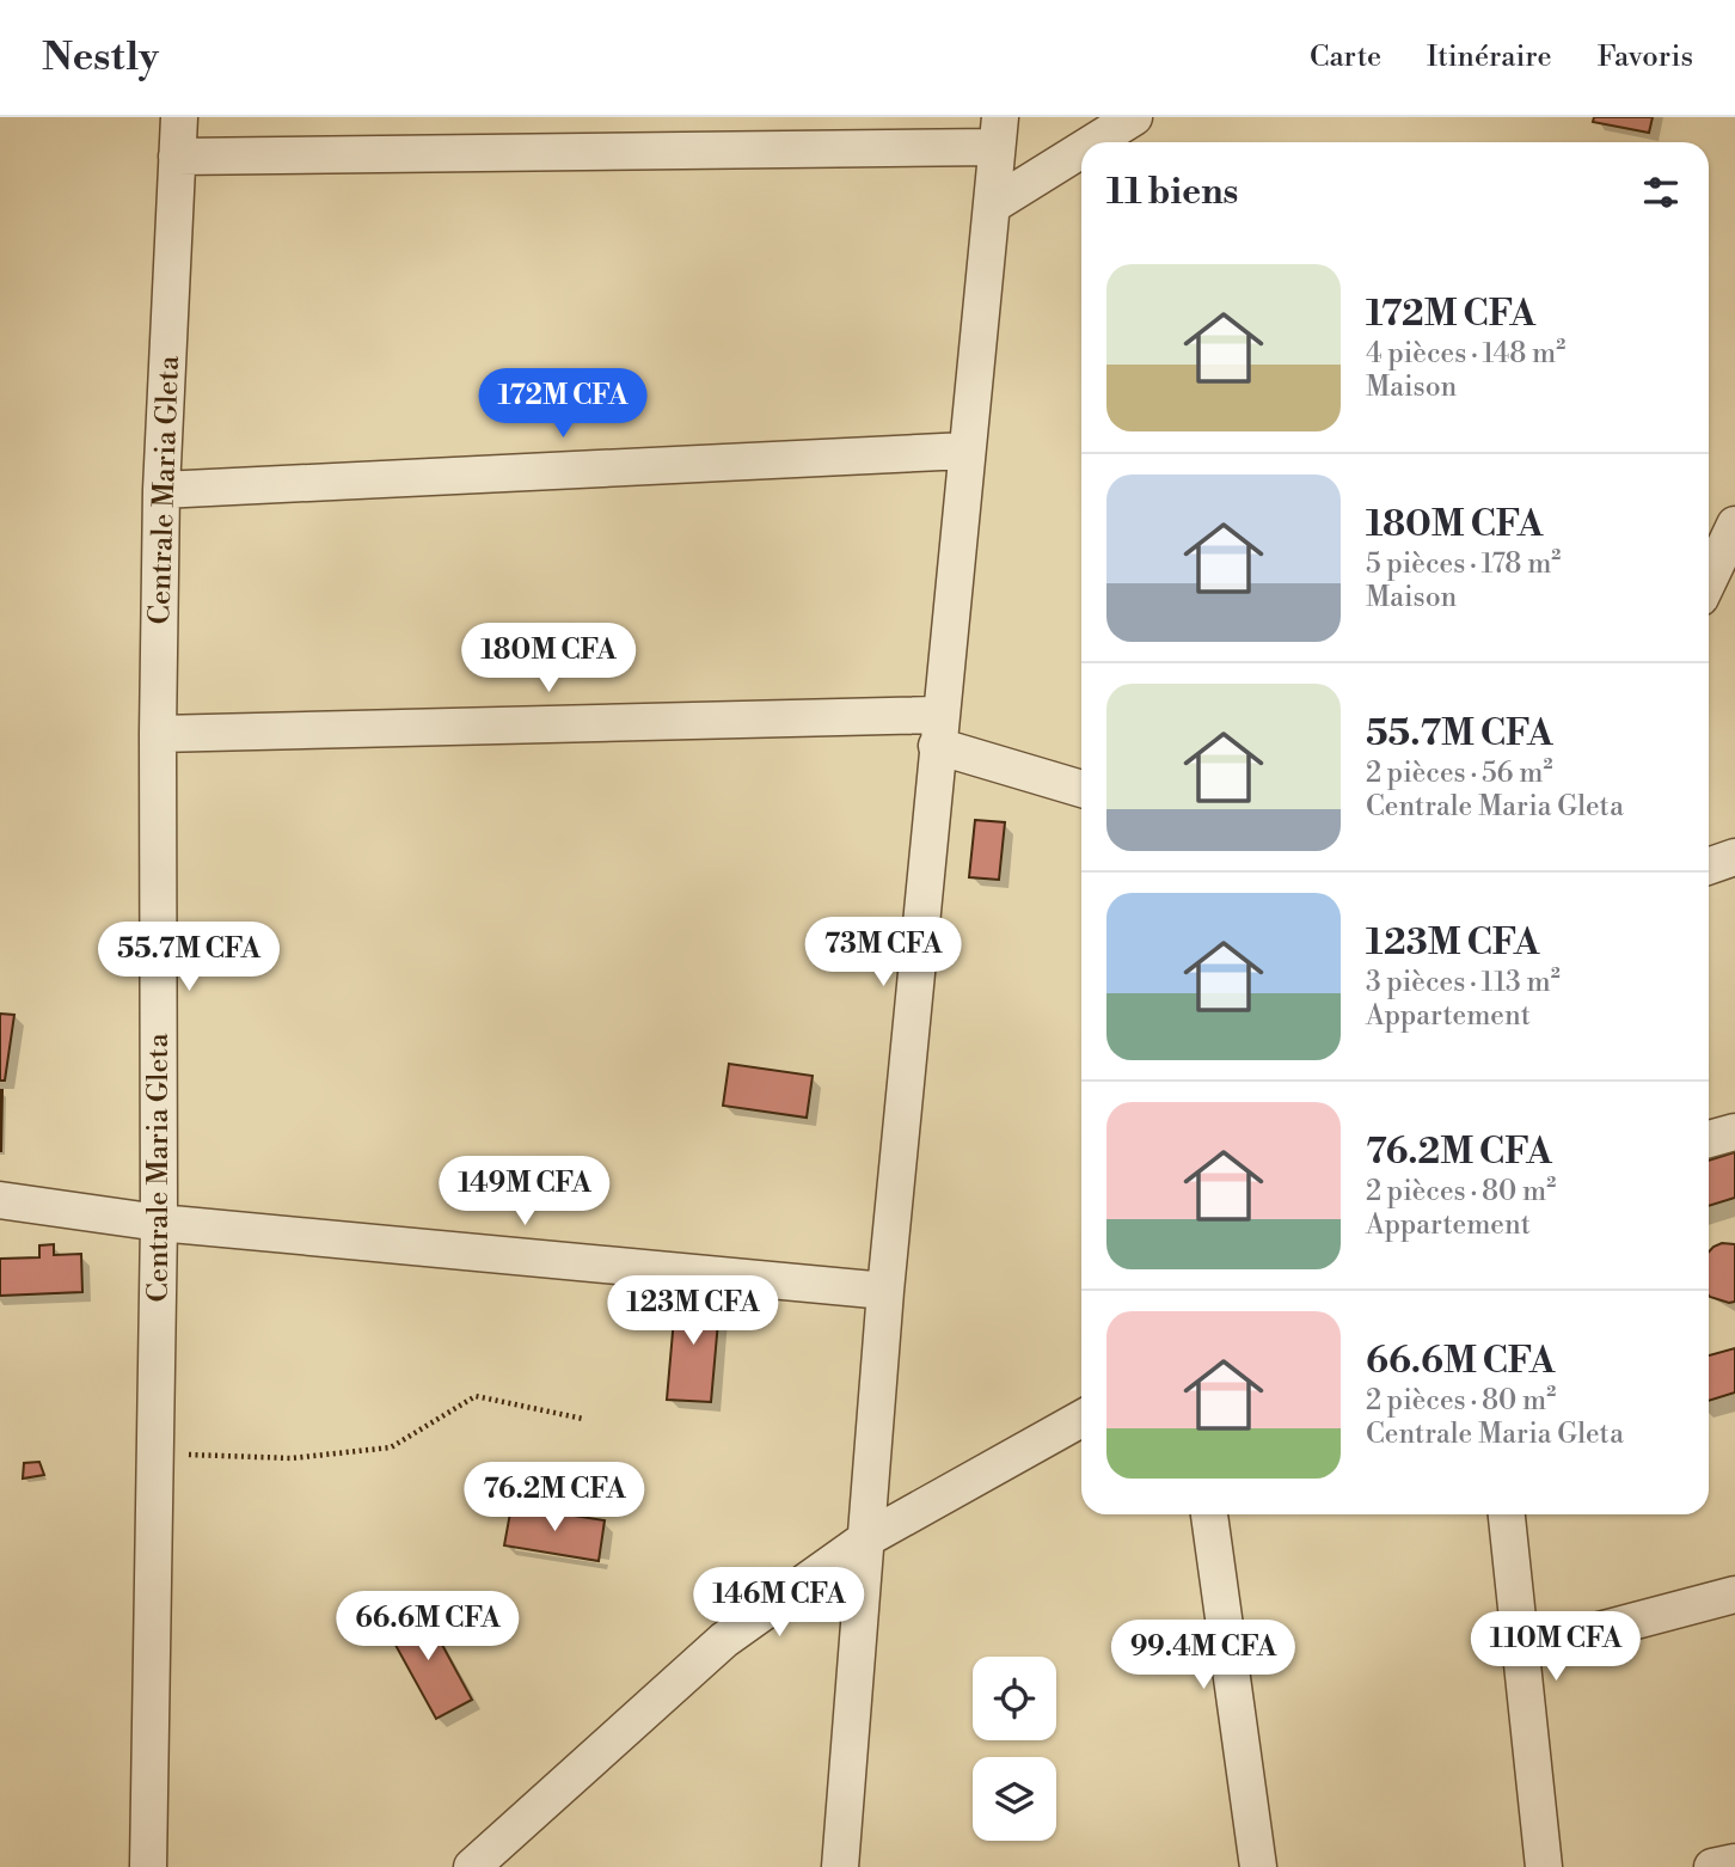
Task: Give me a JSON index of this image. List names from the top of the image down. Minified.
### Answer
{"streets":{"street":["Centrale Maria Gleta"]},"page":{"header":"Nestly","nav":["Carte","Itinéraire","Favoris"],"heading":"11 biens","list":[{"name":"172M CFA","note":"4 pièces · 148 m² · Maison"},{"name":"180M CFA","note":"5 pièces · 178 m² · Maison"},{"name":"55.7M CFA","note":"2 pièces · 56 m² · Centrale Maria Gleta"},{"name":"123M CFA","note":"3 pièces · 113 m² · Appartement"},{"name":"76.2M CFA","note":"2 pièces · 80 m² · Appartement"},{"name":"66.6M CFA","note":"2 pièces · 80 m² · Centrale Maria Gleta"}],"price":["172M CFA","180M CFA","73M CFA","55.7M CFA","149M CFA","123M CFA","76.2M CFA","146M CFA","66.6M CFA","110M CFA","99.4M CFA"]}}
